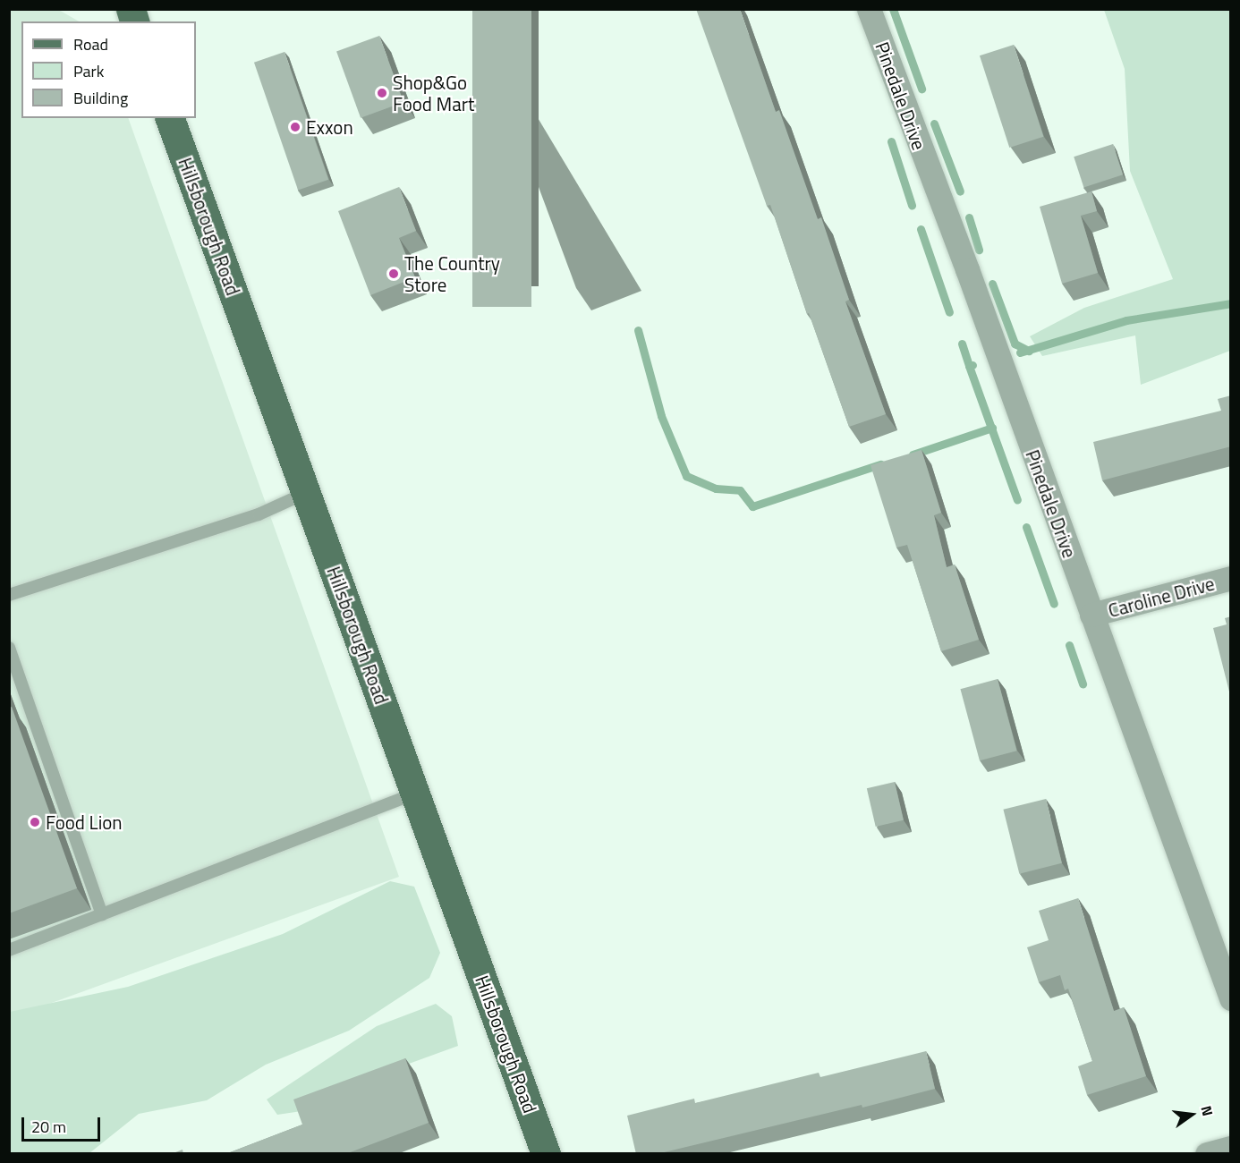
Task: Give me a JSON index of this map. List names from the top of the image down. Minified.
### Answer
{"streets":{"main road":["Hillsborough Road"],"street":["Pinedale Drive","Caroline Drive"]},"crossings":[["Pinedale Drive","Caroline Drive"]],"places":["Shop&Go Food Mart","Exxon","The Country Store","Food Lion"],"legend":["Road","Park","Building"],"scale_bar":"20 m","north":"right"}
